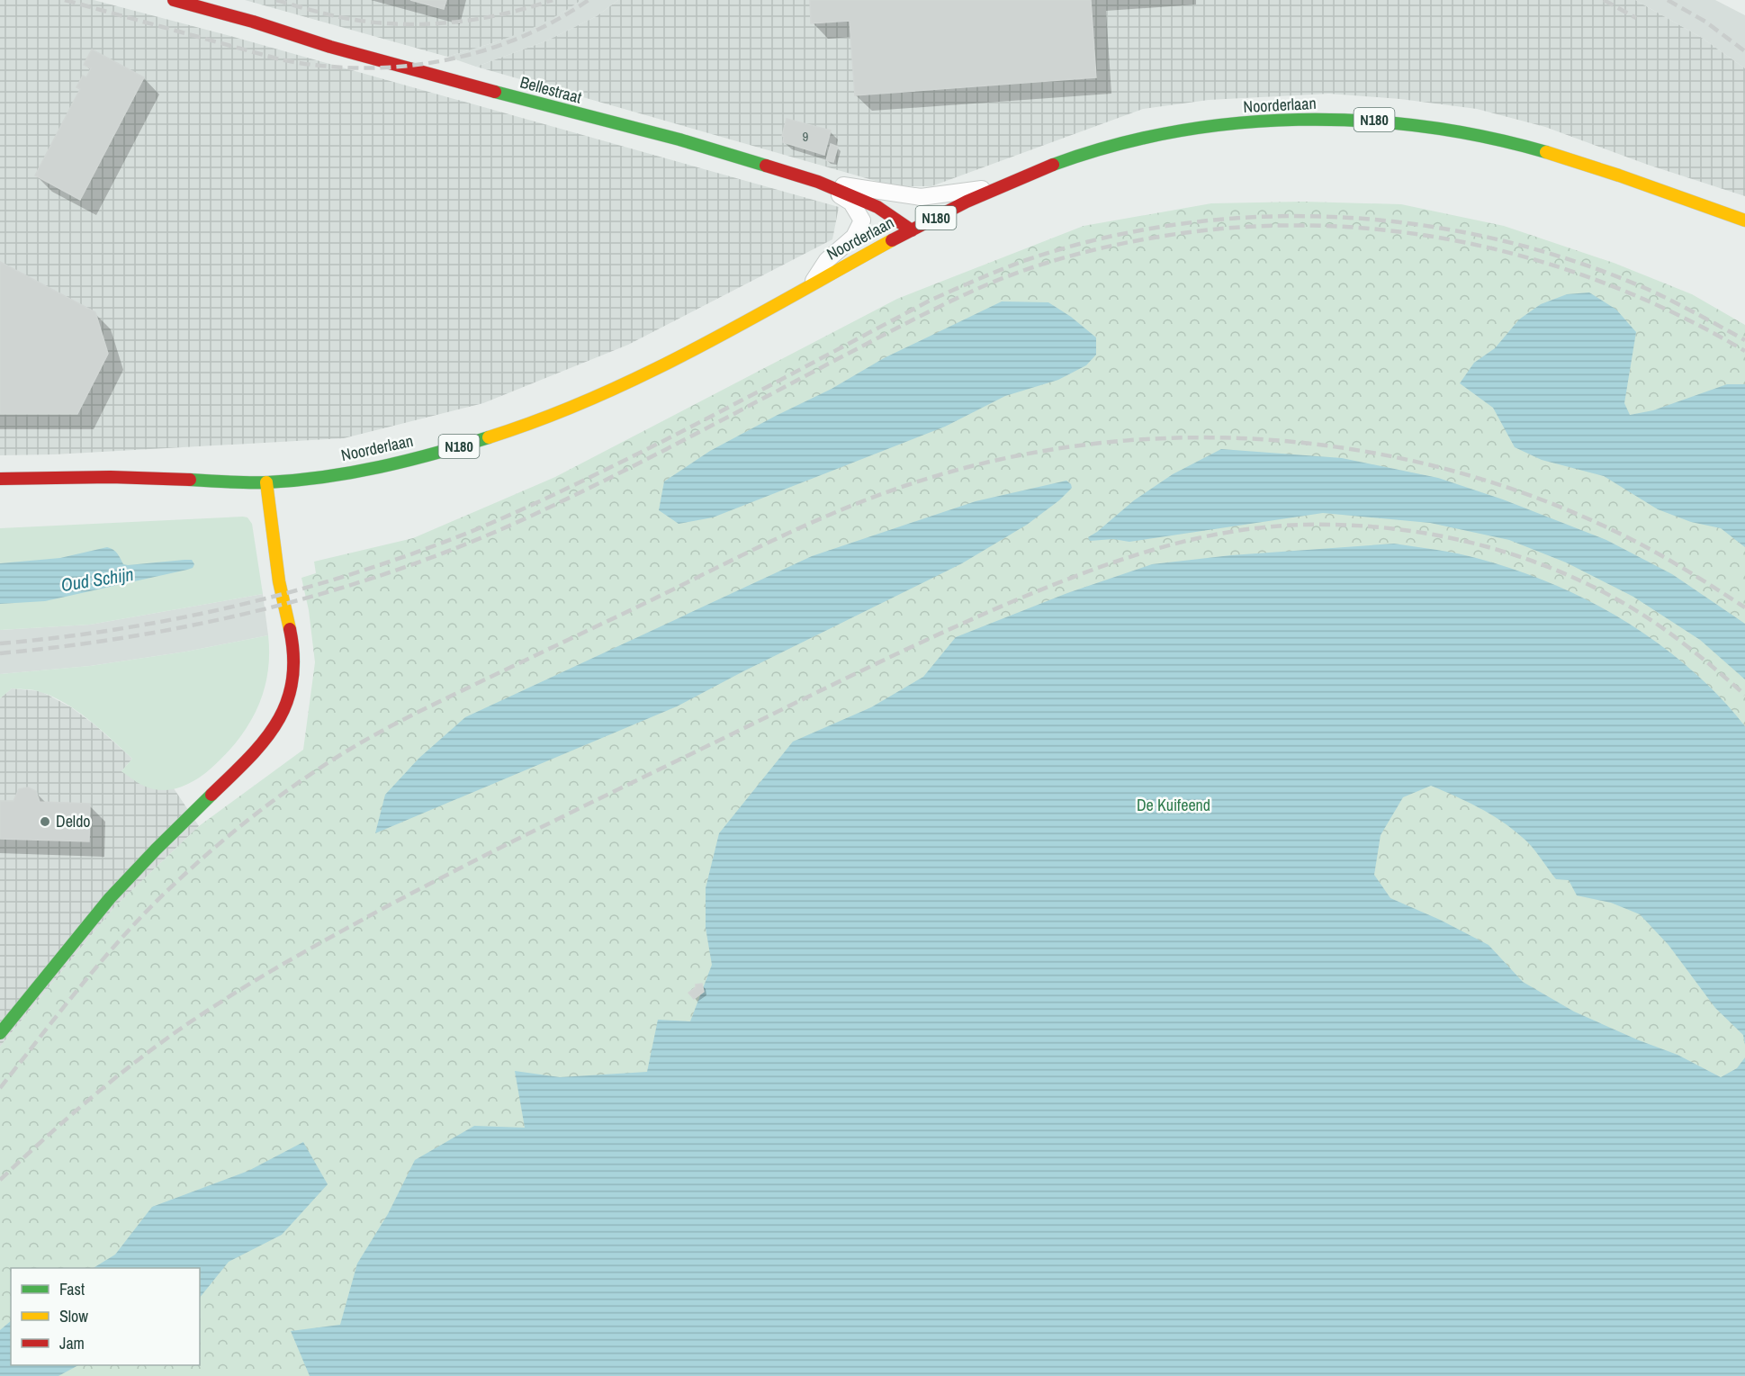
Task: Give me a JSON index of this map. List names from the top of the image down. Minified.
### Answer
{"streets":{"main road":["Bellestraat","Noorderlaan","N180"]},"crossings":[["Bellestraat","Noorderlaan"]],"water":["Oud Schijn"],"parks":["De Kuifeend"],"places":["Deldo"],"house_numbers":["9"],"legend":["Fast","Slow","Jam"]}
